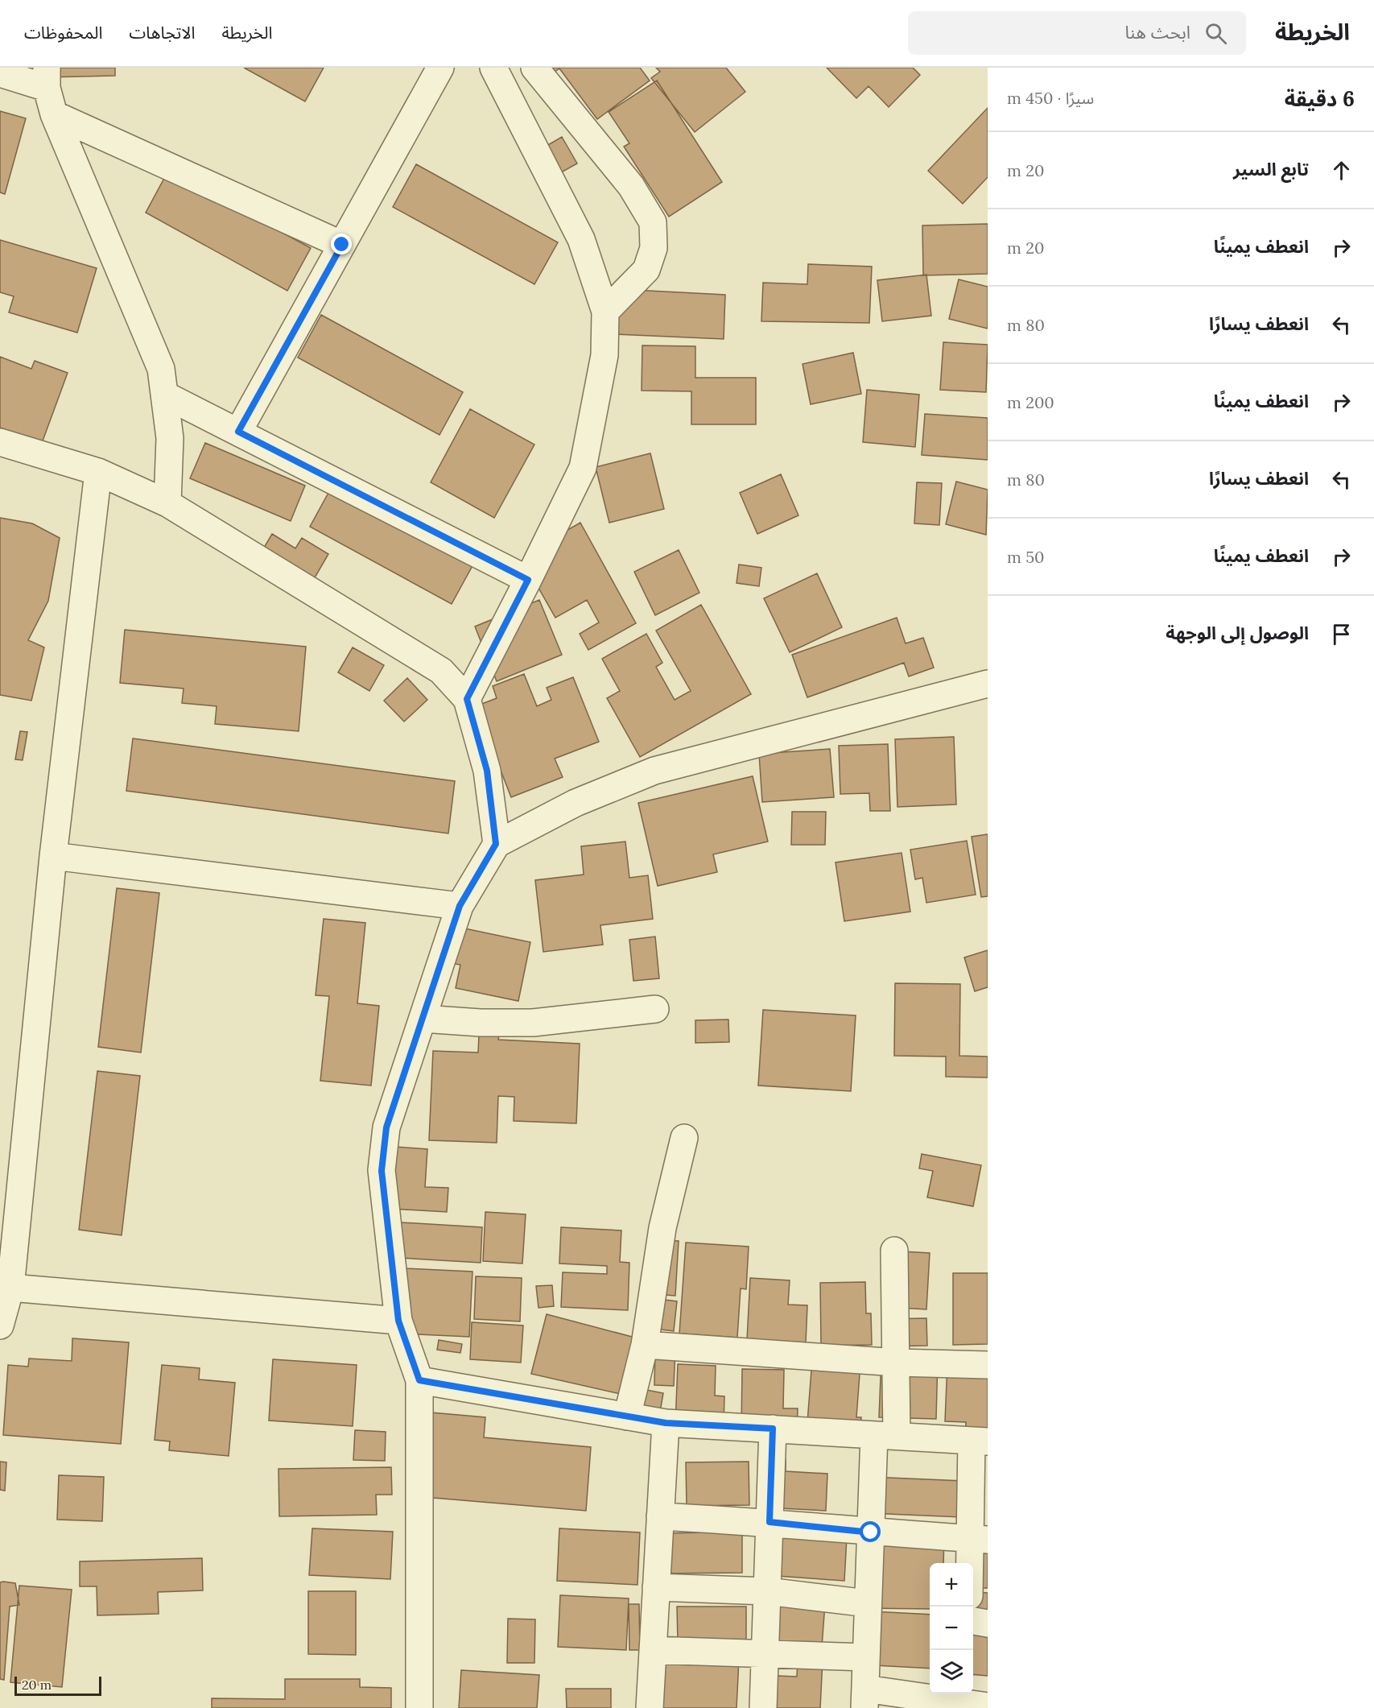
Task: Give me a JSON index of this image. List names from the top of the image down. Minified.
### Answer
{"scale_bar":"20 m","page":{"header":"الخريطة","search":"ابحث هنا","nav":["الخريطة","الاتجاهات","المحفوظات"],"heading":["6 دقيقة","سيرًا · 450 m"],"list":[["تابع السير","20 m"],["انعطف يمينًا","20 m"],["انعطف يسارًا","80 m"],["انعطف يمينًا","200 m"],["انعطف يسارًا","80 m"],["انعطف يمينًا","50 m"],"الوصول إلى الوجهة"],"map_buttons":["+","−"],"scale":"20 m"}}
